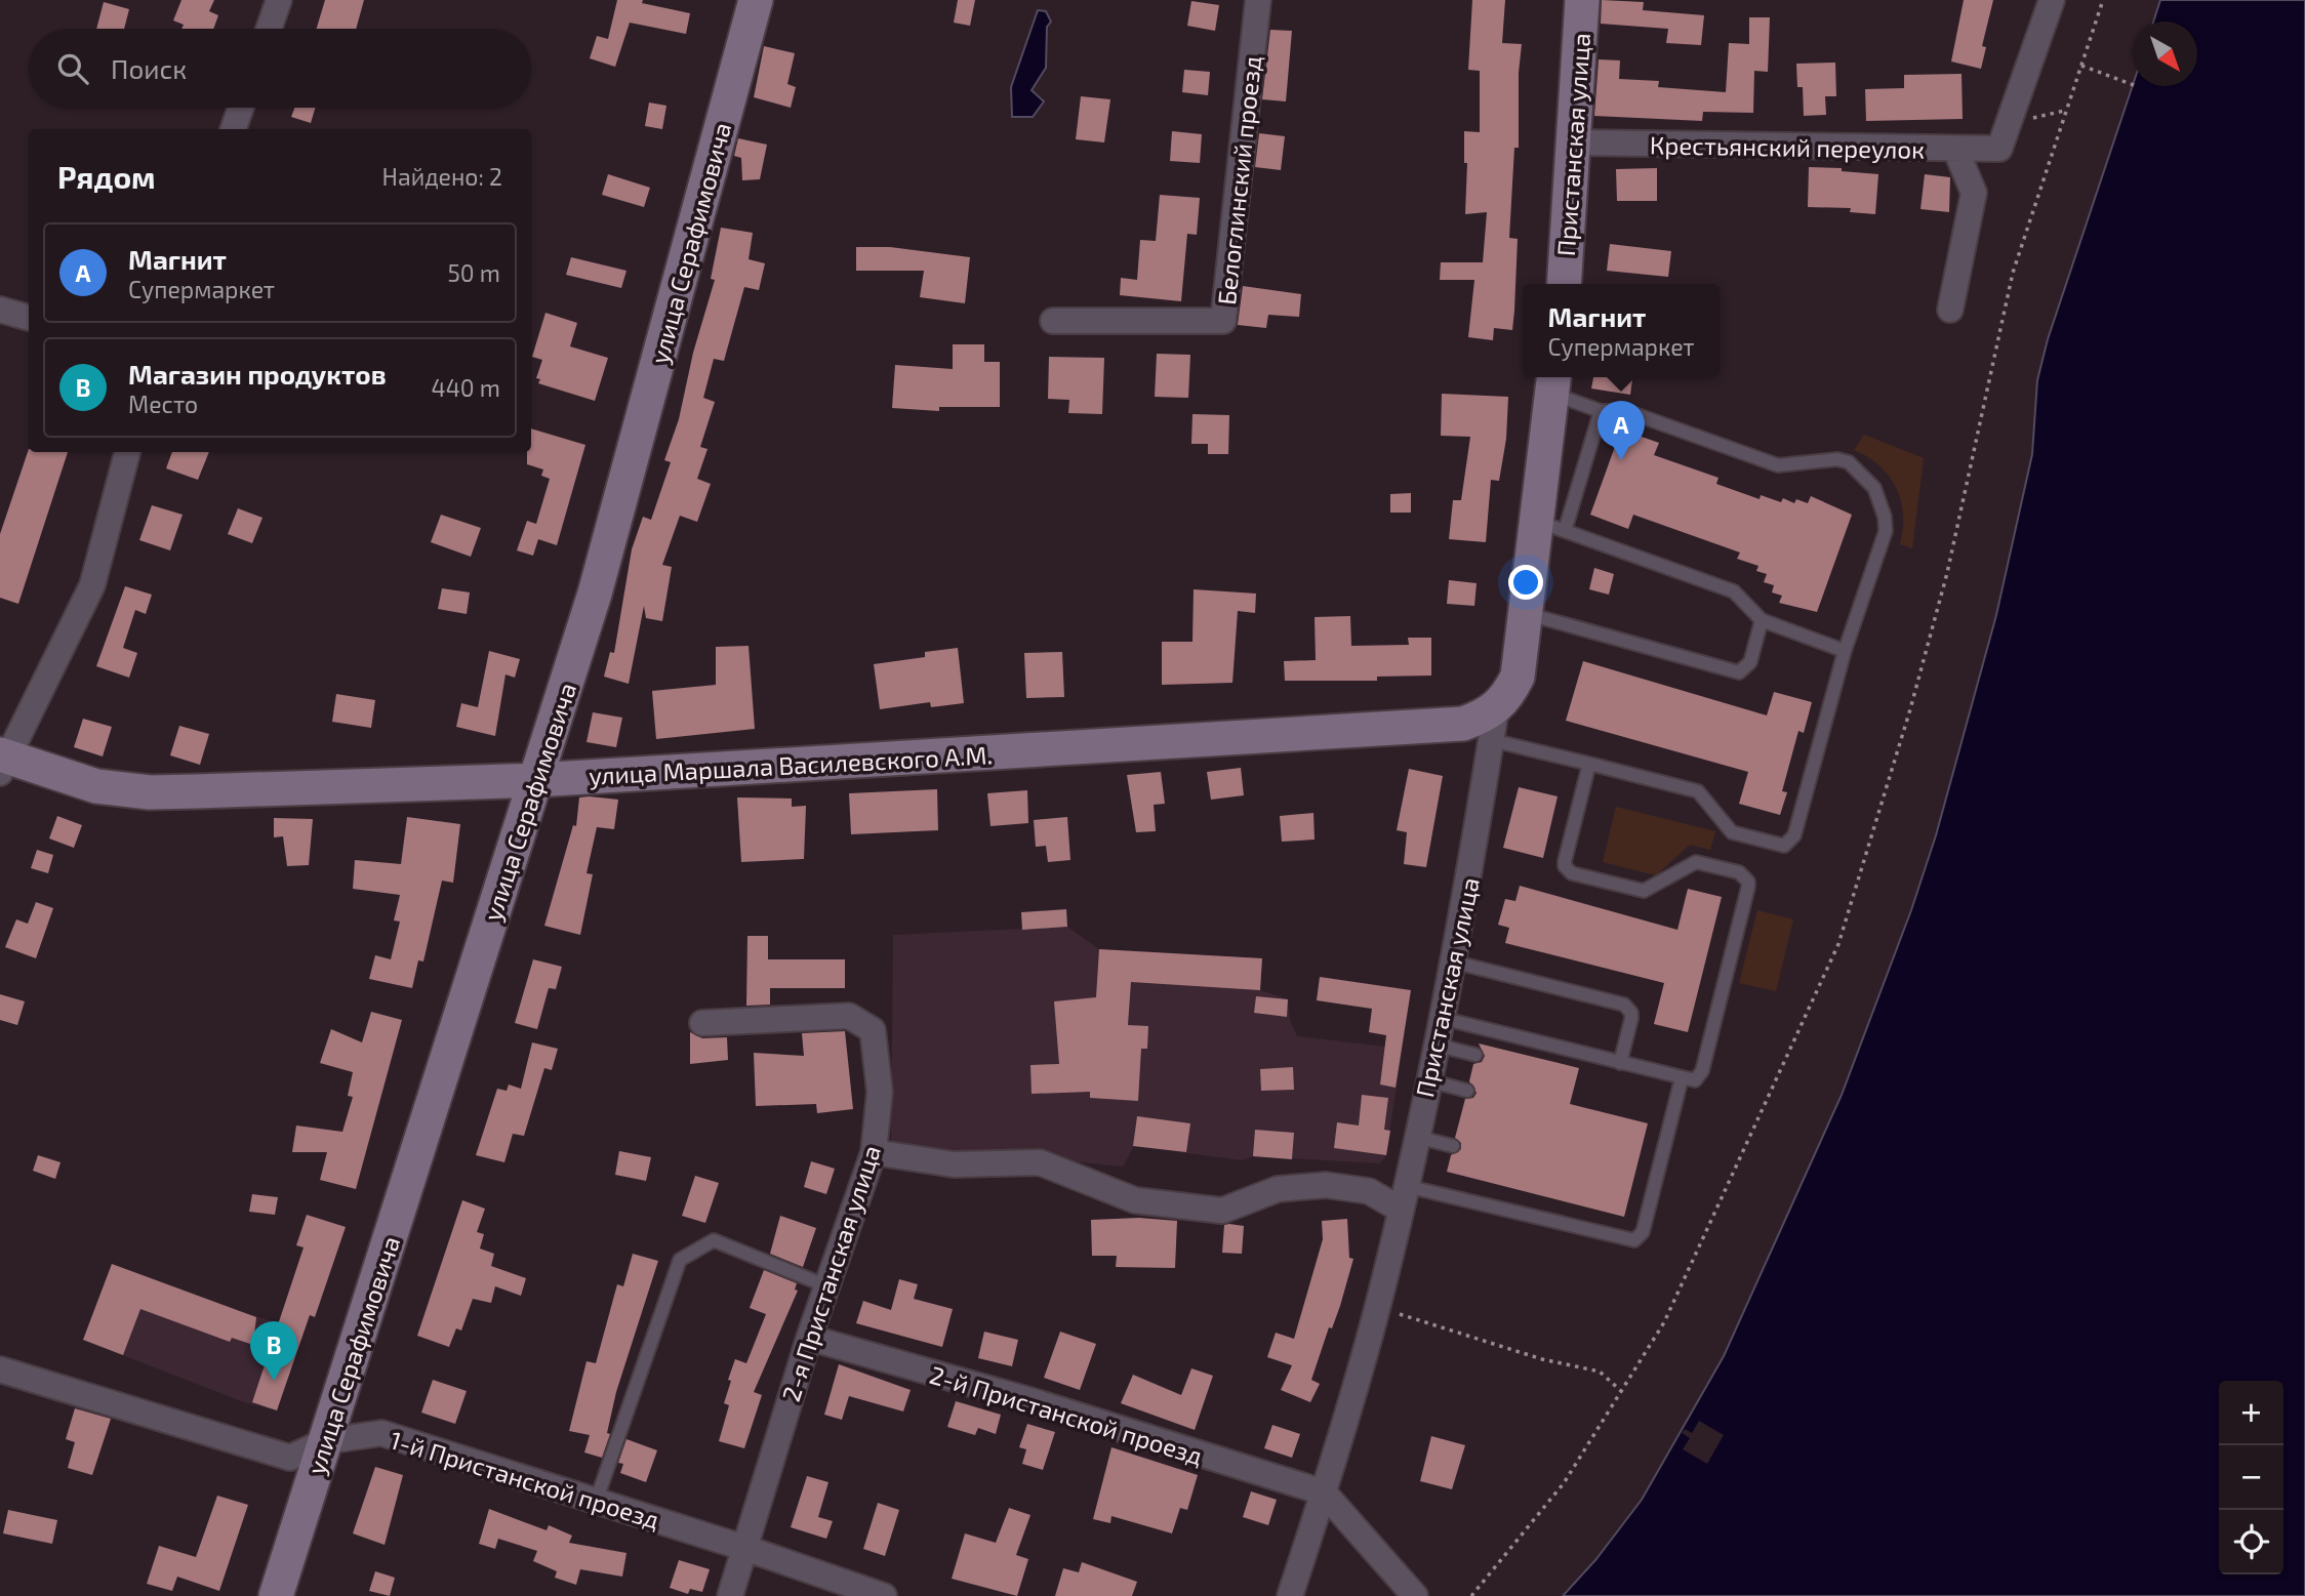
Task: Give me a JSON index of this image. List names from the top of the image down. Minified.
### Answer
{"streets":{"street":["Пристанская улица","Крестьянский переулок","Белоглинский проезд","улица Серафимовича","улица Маршала Василевского А.М.","2-я Пристанская улица","2-й Пристанской проезд","1-й Пристанской проезд"]},"crossings":[["Пристанская улица","Крестьянский переулок"],["Пристанская улица","улица Маршала Василевского А.М."],["Пристанская улица","2-й Пристанской проезд"],["улица Серафимовича","улица Маршала Василевского А.М."],["улица Серафимовича","1-й Пристанской проезд"],["2-я Пристанская улица","2-й Пристанской проезд"],["2-я Пристанская улица","1-й Пристанской проезд"]],"north":"bottom right","page":{"search":"Поиск","heading":["Рядом","Найдено: 2"],"list":[{"mark":"A","name":"Магнит","note":"Супермаркет","value":"50 m"},{"mark":"B","name":"Магазин продуктов","note":"Место","value":"440 m"}],"popup":["Магнит","Супермаркет"],"pins":["A","B"],"map_buttons":["+","−"]}}
